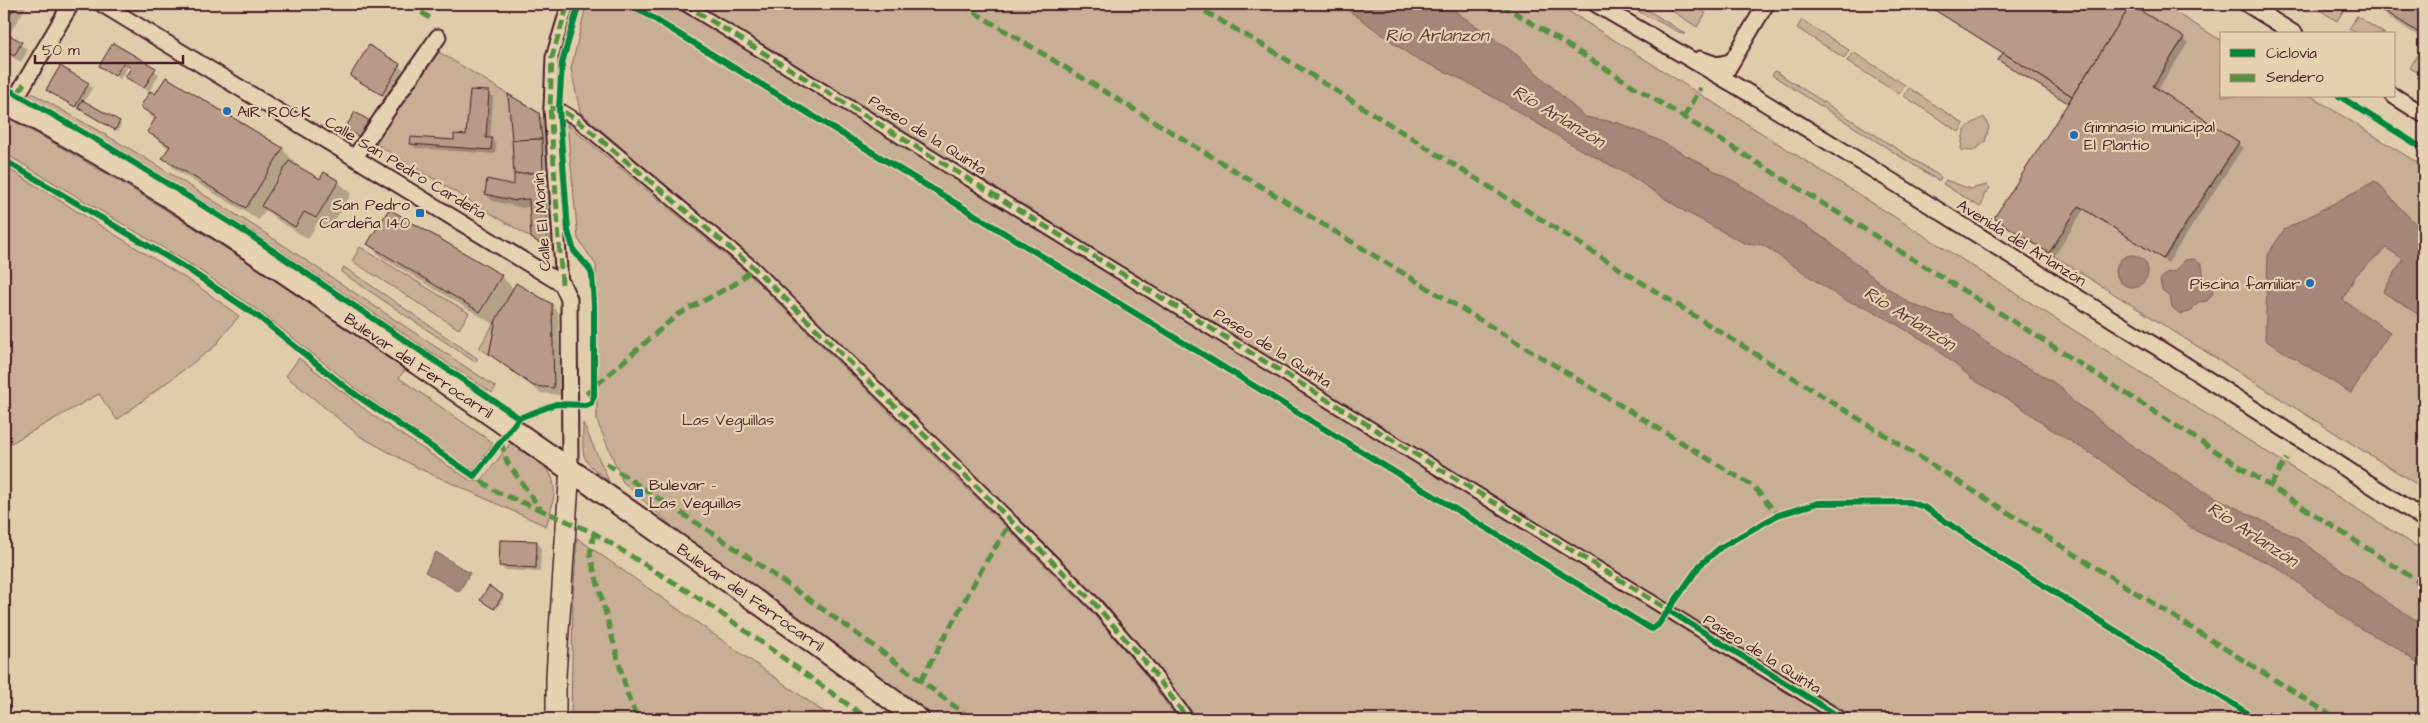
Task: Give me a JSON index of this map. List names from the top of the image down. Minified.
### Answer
{"streets":{"main road":["Bulevar del Ferrocarril"],"street":["Paseo de la Quinta","Calle San Pedro Cardeña","Calle El Monín","Avenida del Arlanzón"]},"crossings":[["Calle San Pedro Cardeña","Calle El Monín"],["Calle El Monín","Bulevar del Ferrocarril"]],"water":["Río Arlanzon","Río Arlanzón"],"parks":["Las Veguillas"],"places":{"other":["AIR ROCK","Gimnasio municipal El Plantío","Piscina familiar"],"transit":["San Pedro Cardeña 140","Bulevar – Las Veguillas"]},"legend":["Ciclovía","Sendero"],"scale_bar":"50 m"}
